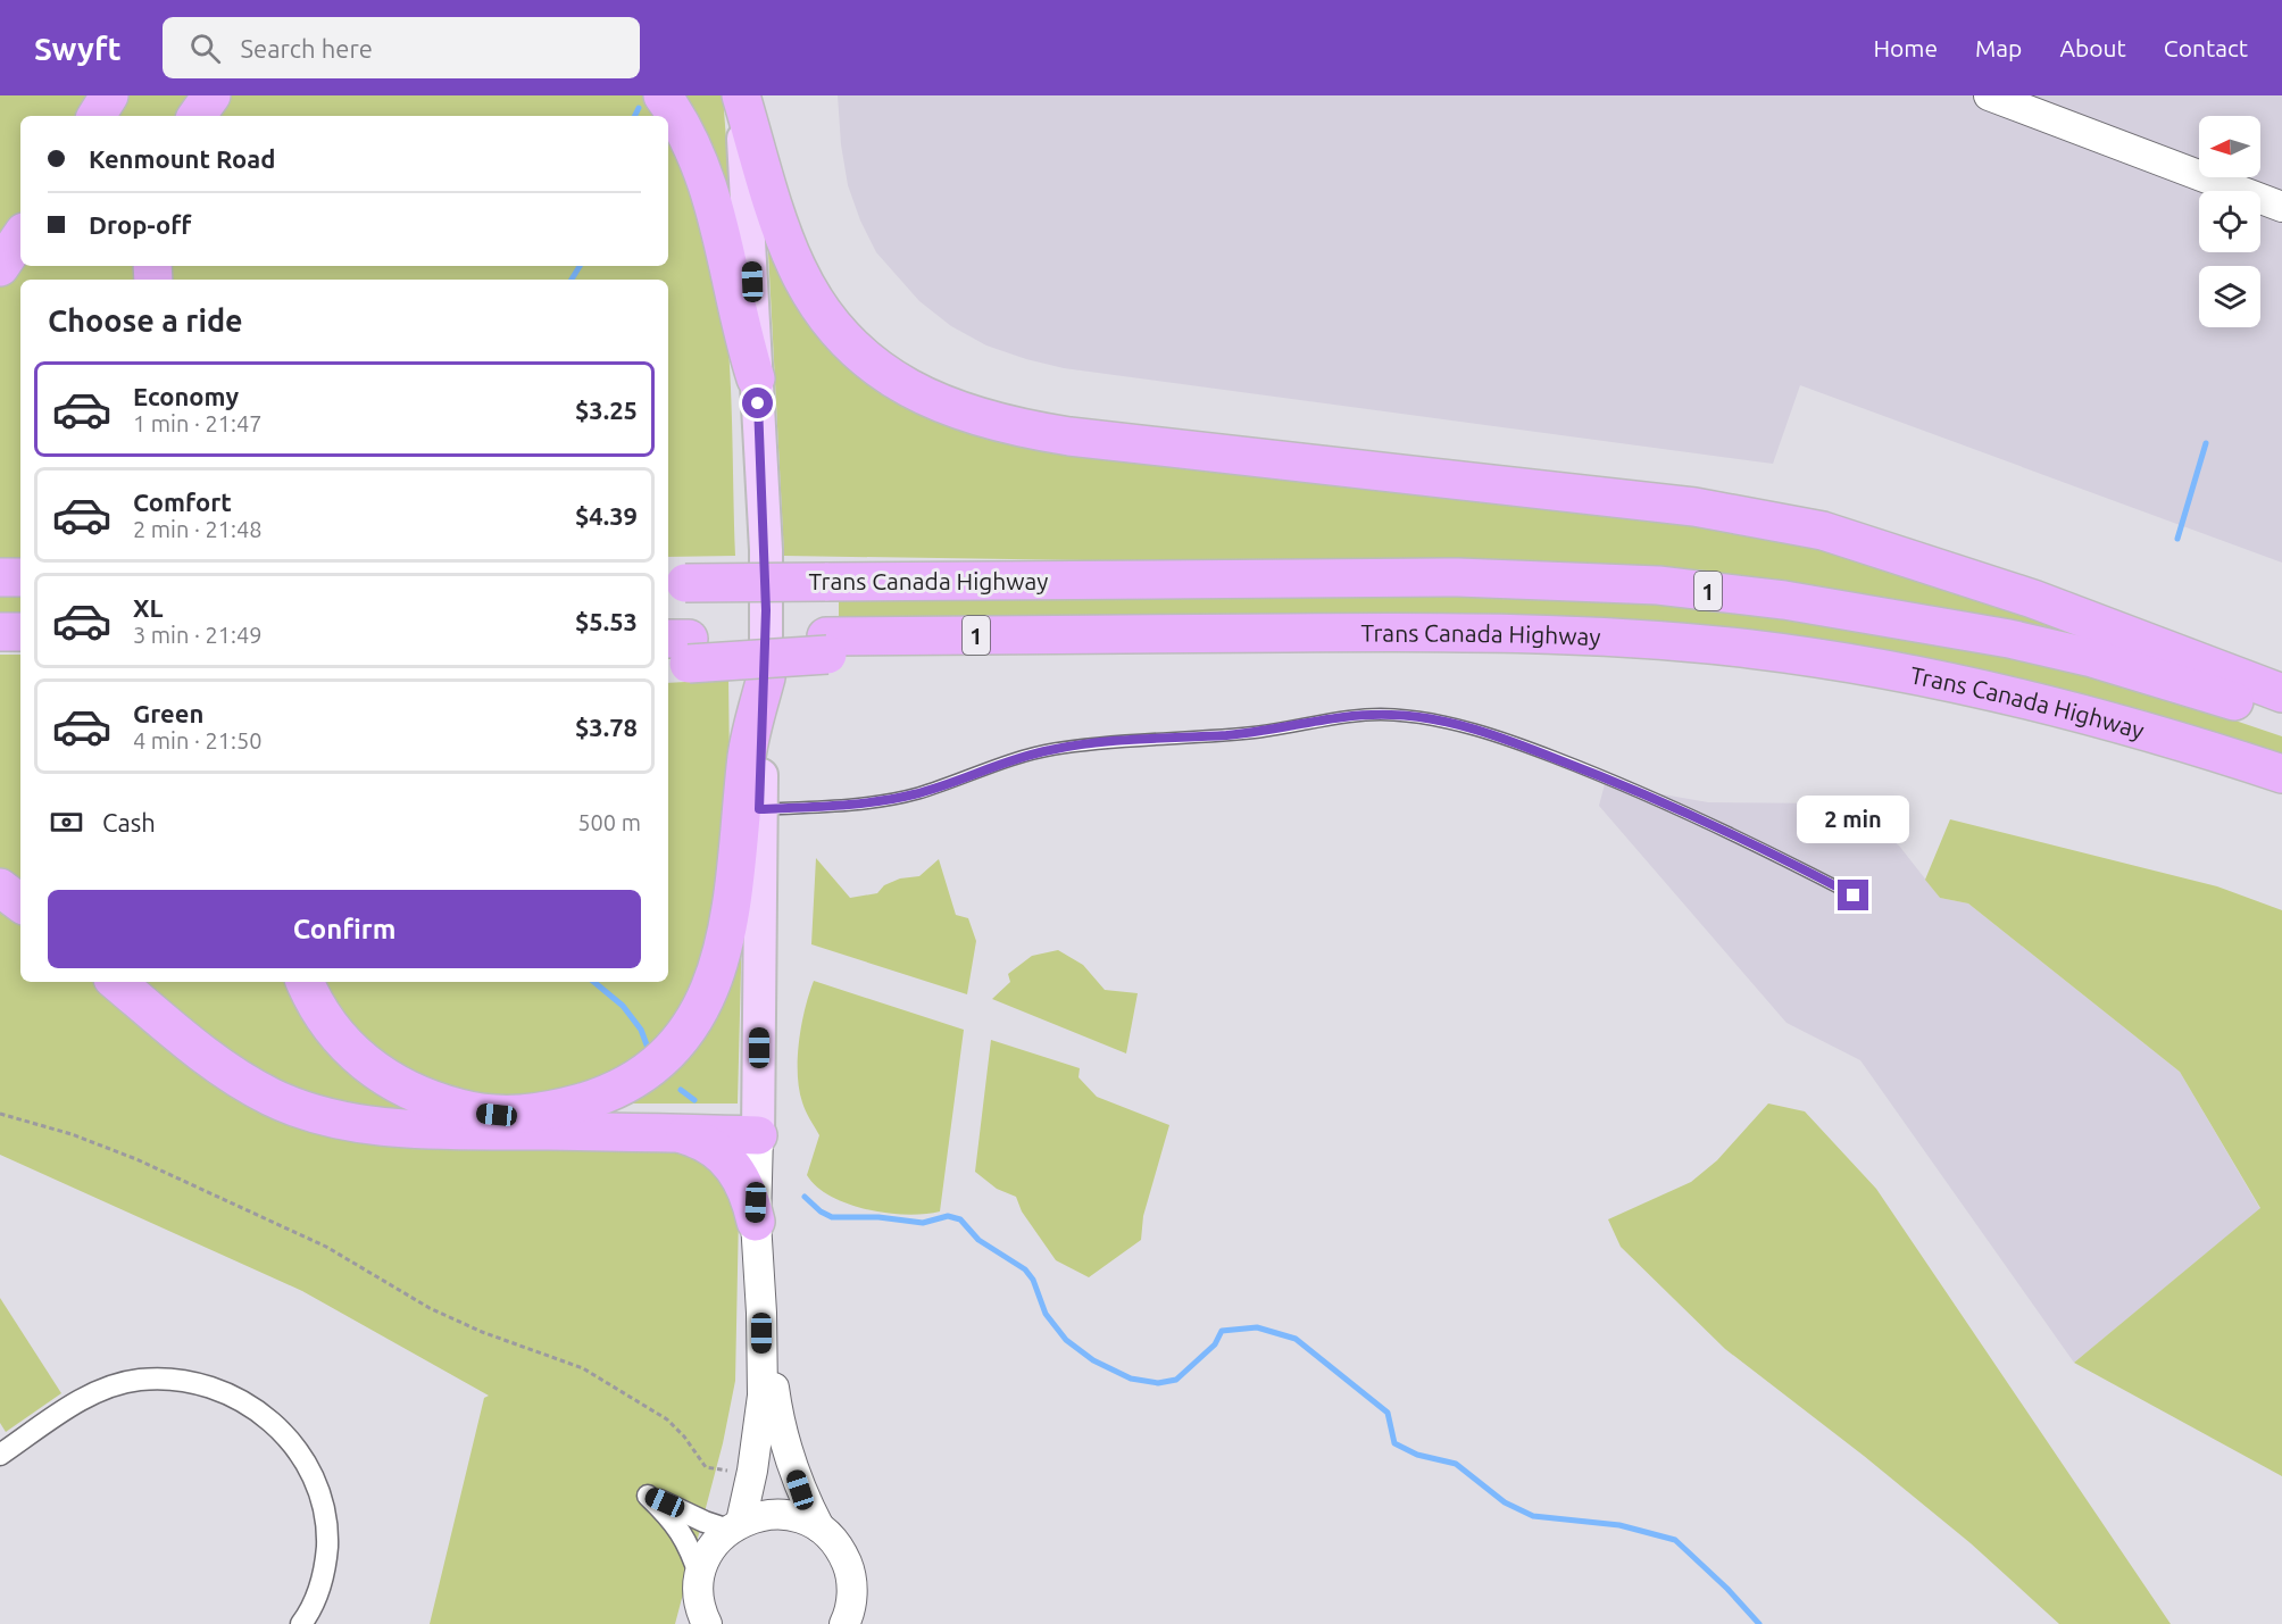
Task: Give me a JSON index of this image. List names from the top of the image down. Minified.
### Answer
{"streets":{"highway":["Trans Canada Highway","1"]},"north":"left","page":{"header":"Swyft","search":"Search here","nav":["Home","Map","About","Contact"],"banner":["Kenmount Road","Drop-off"],"heading":"Choose a ride","list":[{"name":"Economy","note":"1 min · 21:47","value":"$3.25"},{"name":"Comfort","note":"2 min · 21:48","value":"$4.39"},{"name":"XL","note":"3 min · 21:49","value":"$5.53"},{"name":"Green","note":"4 min · 21:50","value":"$3.78"}],"pay":["Cash","500 m"],"bubble":"2 min","buttons":"Confirm"}}
